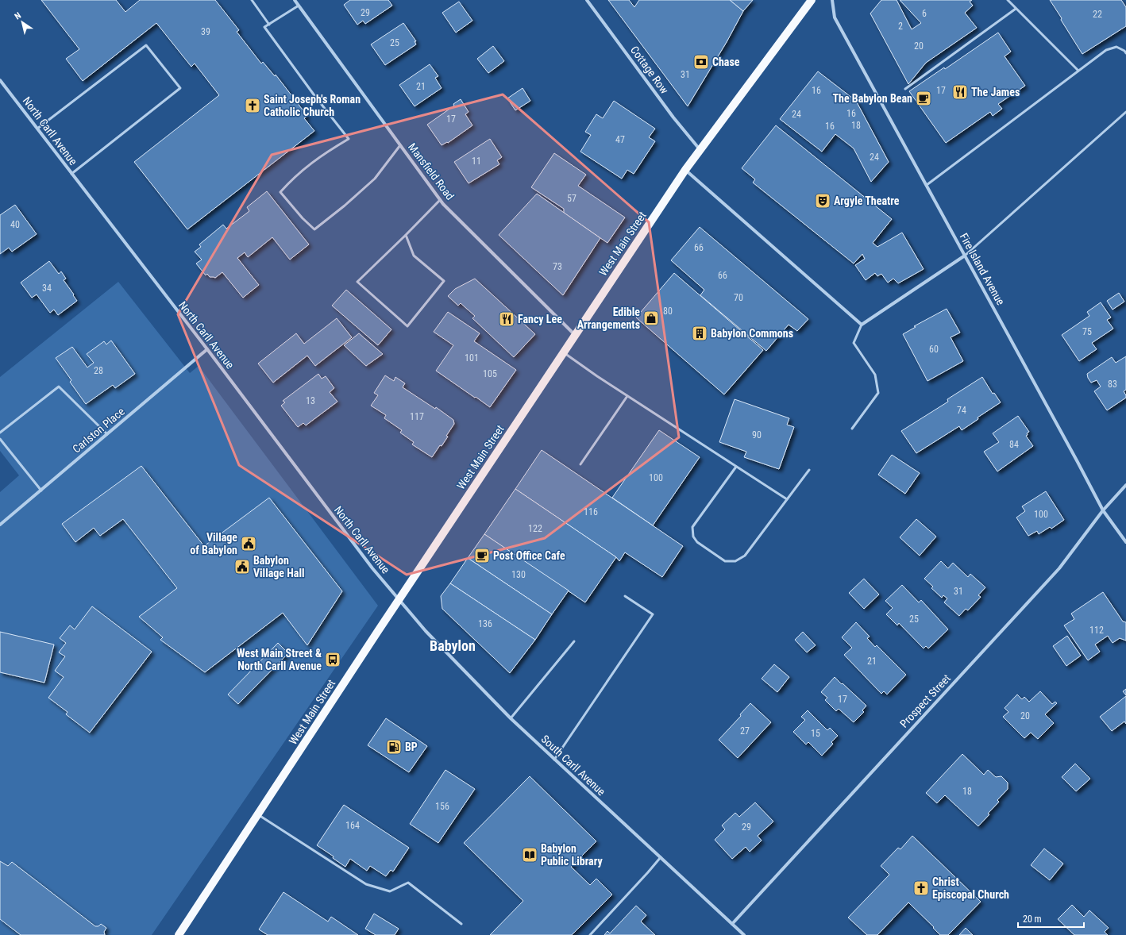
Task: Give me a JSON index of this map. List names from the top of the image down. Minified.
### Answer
{"streets":{"main road":["West Main Street"],"street":["Cottage Row","North Carll Avenue","Mansfield Road","Fire Island Avenue","Carlston Place","Prospect Street","South Carll Avenue"]},"crossings":[["Cottage Row","West Main Street"],["North Carll Avenue","West Main Street"],["North Carll Avenue","Carlston Place"],["North Carll Avenue","South Carll Avenue"],["Mansfield Road","West Main Street"],["West Main Street","South Carll Avenue"],["Fire Island Avenue","Prospect Street"],["Prospect Street","South Carll Avenue"]],"districts":["Babylon"],"places":{"bank":["Chase"],"restaurant":["The James","Fancy Lee"],"cafe":["The Babylon Bean","Post Office Cafe"],"church":["Saint Joseph's Roman Catholic Church","Christ Episcopal Church"],"theatre":["Argyle Theatre"],"shop":["Edible Arrangements"],"building":["Babylon Commons"],"public building":["Village of Babylon","Babylon Village Hall"],"bus stop":["West Main Street & North Carll Avenue"],"fuel station":["BP"],"library":["Babylon Public Library"]},"house_numbers":["29","6","22","2","39","25","20","31","21","16","17","16","24","17","18","16","47","24","11","57","40","66","73","66","34","70","80","75","60","101","28","105","83","13","74","117","90","84","100","116","100","122","130","31","25","136","112","21","17","20","27","15","18","156","164","29"],"scale_bar":"20 m","north":"top left"}
